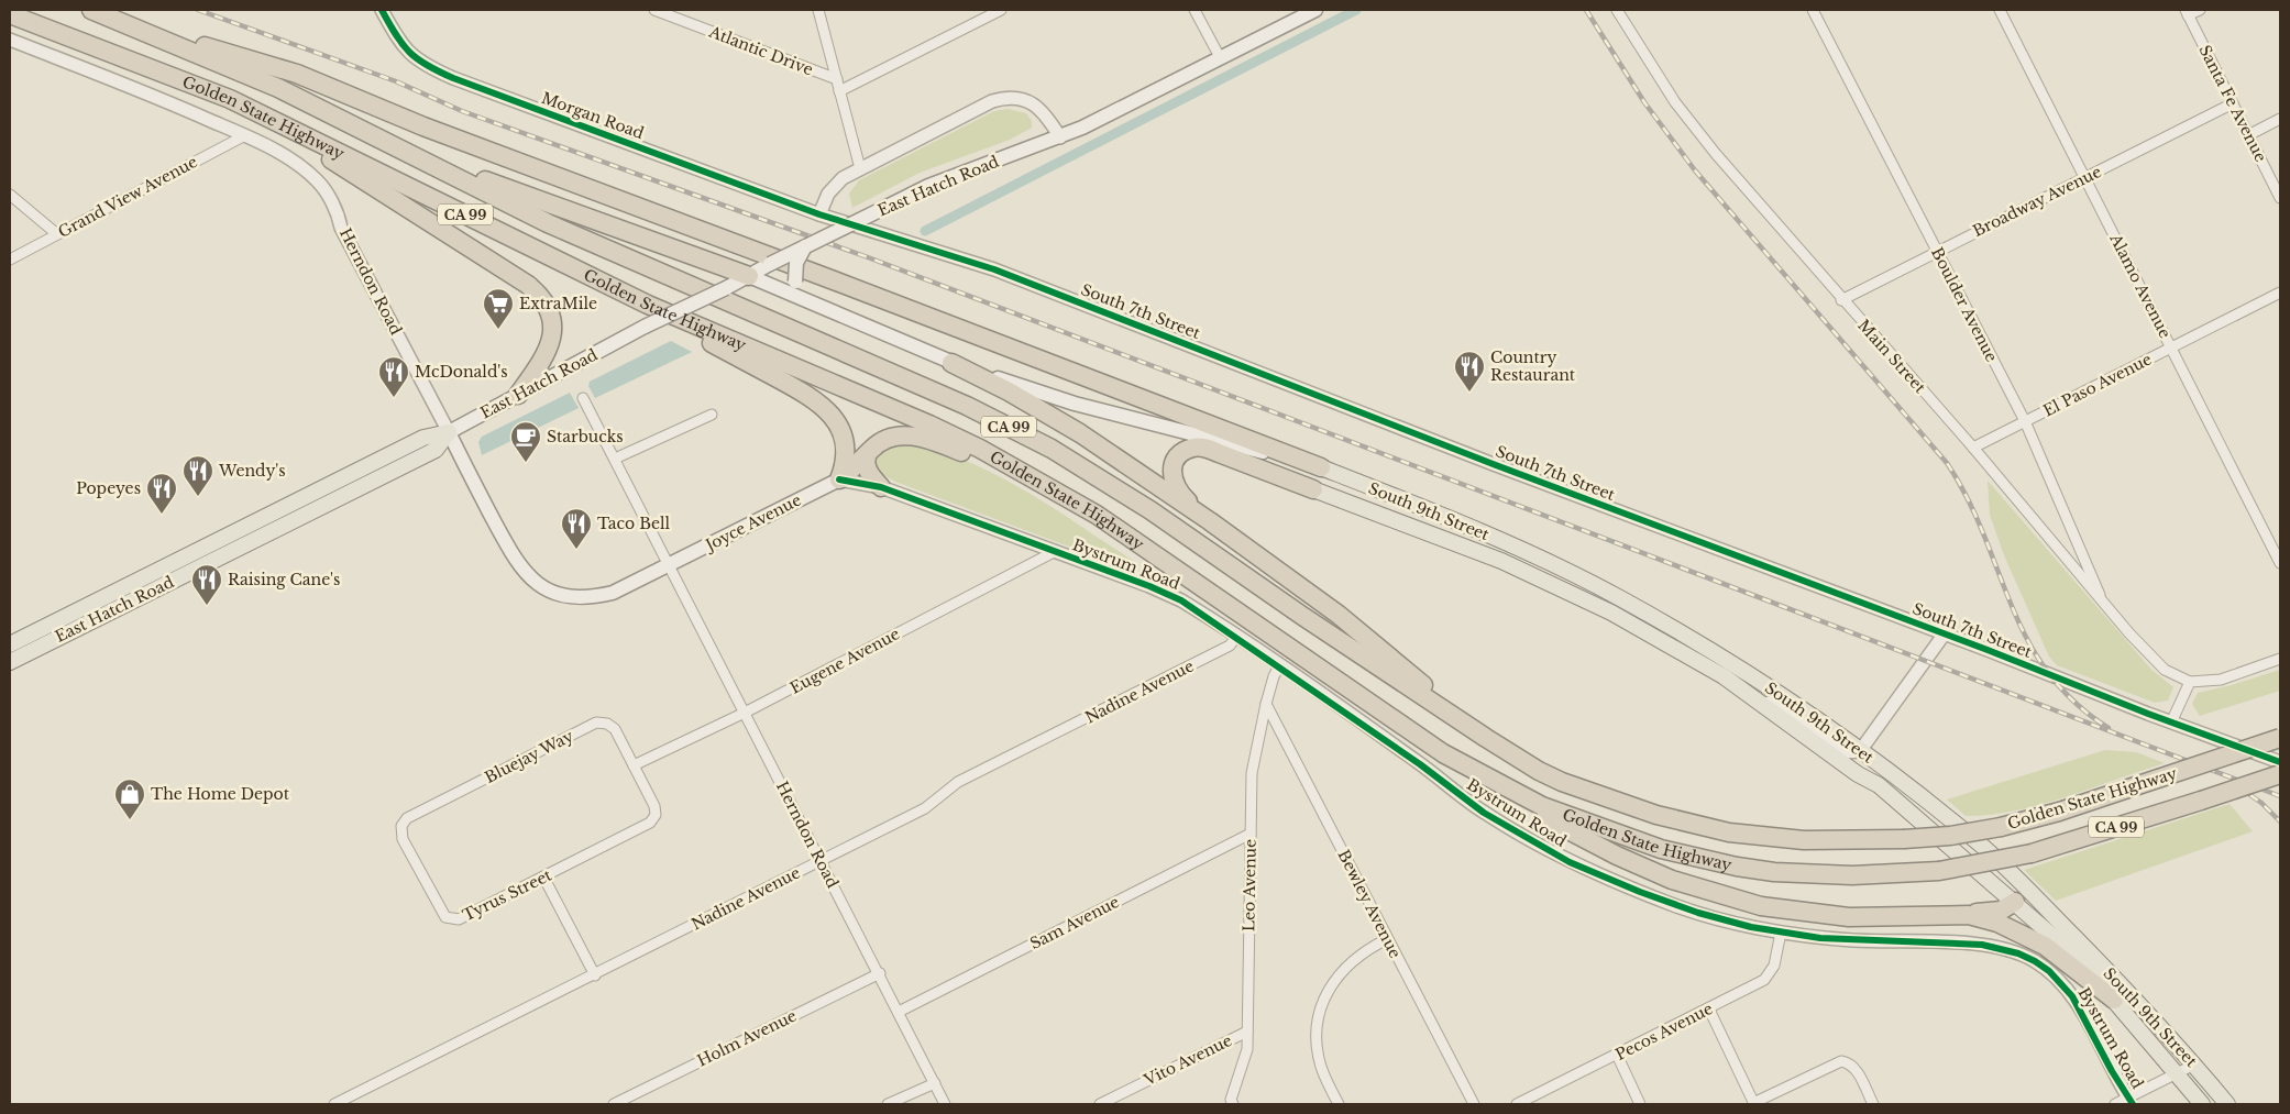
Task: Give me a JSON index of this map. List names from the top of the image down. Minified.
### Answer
{"streets":{"highway":["Golden State Highway","CA 99"],"main road":["East Hatch Road","Herndon Road","South 9th Street","Joyce Avenue"],"street":["Atlantic Drive","Santa Fe Avenue","Morgan Road","Grand View Avenue","Broadway Avenue","Alamo Avenue","Boulder Avenue","South 7th Street","Main Street","El Paso Avenue","Bystrum Road","Eugene Avenue","Nadine Avenue","Bluejay Way","Leo Avenue","Tyrus Street","Bewley Avenue","Sam Avenue","Pecos Avenue","Holm Avenue","Vito Avenue"]},"crossings":[["Santa Fe Avenue","Broadway Avenue"],["Morgan Road","South 7th Street"],["East Hatch Road","Herndon Road"],["Grand View Avenue","Herndon Road"],["Broadway Avenue","Alamo Avenue"],["Broadway Avenue","Boulder Avenue"],["Broadway Avenue","Main Street"],["Herndon Road","Joyce Avenue"],["Herndon Road","Eugene Avenue"],["Herndon Road","Nadine Avenue"],["Herndon Road","Sam Avenue"],["Herndon Road","Holm Avenue"],["Alamo Avenue","El Paso Avenue"],["Boulder Avenue","Main Street"],["Boulder Avenue","El Paso Avenue"],["Main Street","El Paso Avenue"],["Joyce Avenue","Bystrum Road"],["Bystrum Road","Eugene Avenue"],["Bystrum Road","Nadine Avenue"],["Bystrum Road","Leo Avenue"],["Bystrum Road","Pecos Avenue"],["Eugene Avenue","Bluejay Way"],["Eugene Avenue","Tyrus Street"],["Bluejay Way","Tyrus Street"],["Leo Avenue","Bewley Avenue"],["Leo Avenue","Sam Avenue"],["Leo Avenue","Vito Avenue"]],"places":{"supermarket":["ExtraMile"],"restaurant":["Country Restaurant","McDonald's","Wendy's","Popeyes","Taco Bell","Raising Cane's"],"cafe":["Starbucks"],"shop":["The Home Depot"]}}
